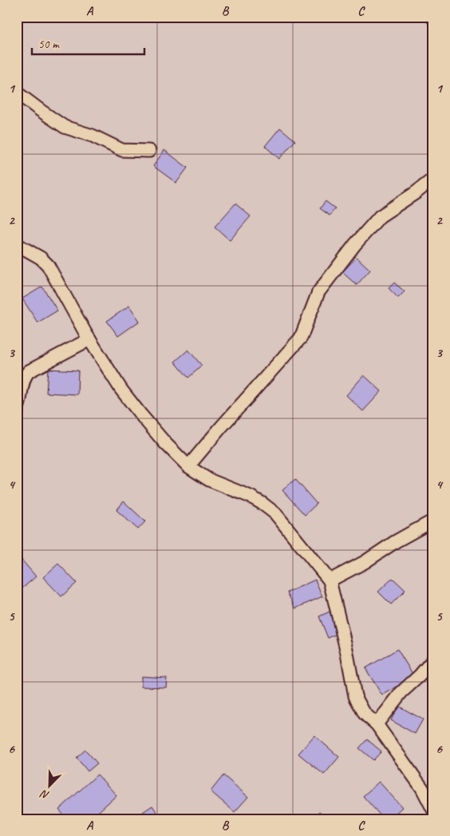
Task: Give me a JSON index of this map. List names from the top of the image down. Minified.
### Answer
{"scale_bar":"50 m","north":"bottom left","grid":{"columns":["A","B","C"],"rows":["1","2","3","4","5","6"]}}
